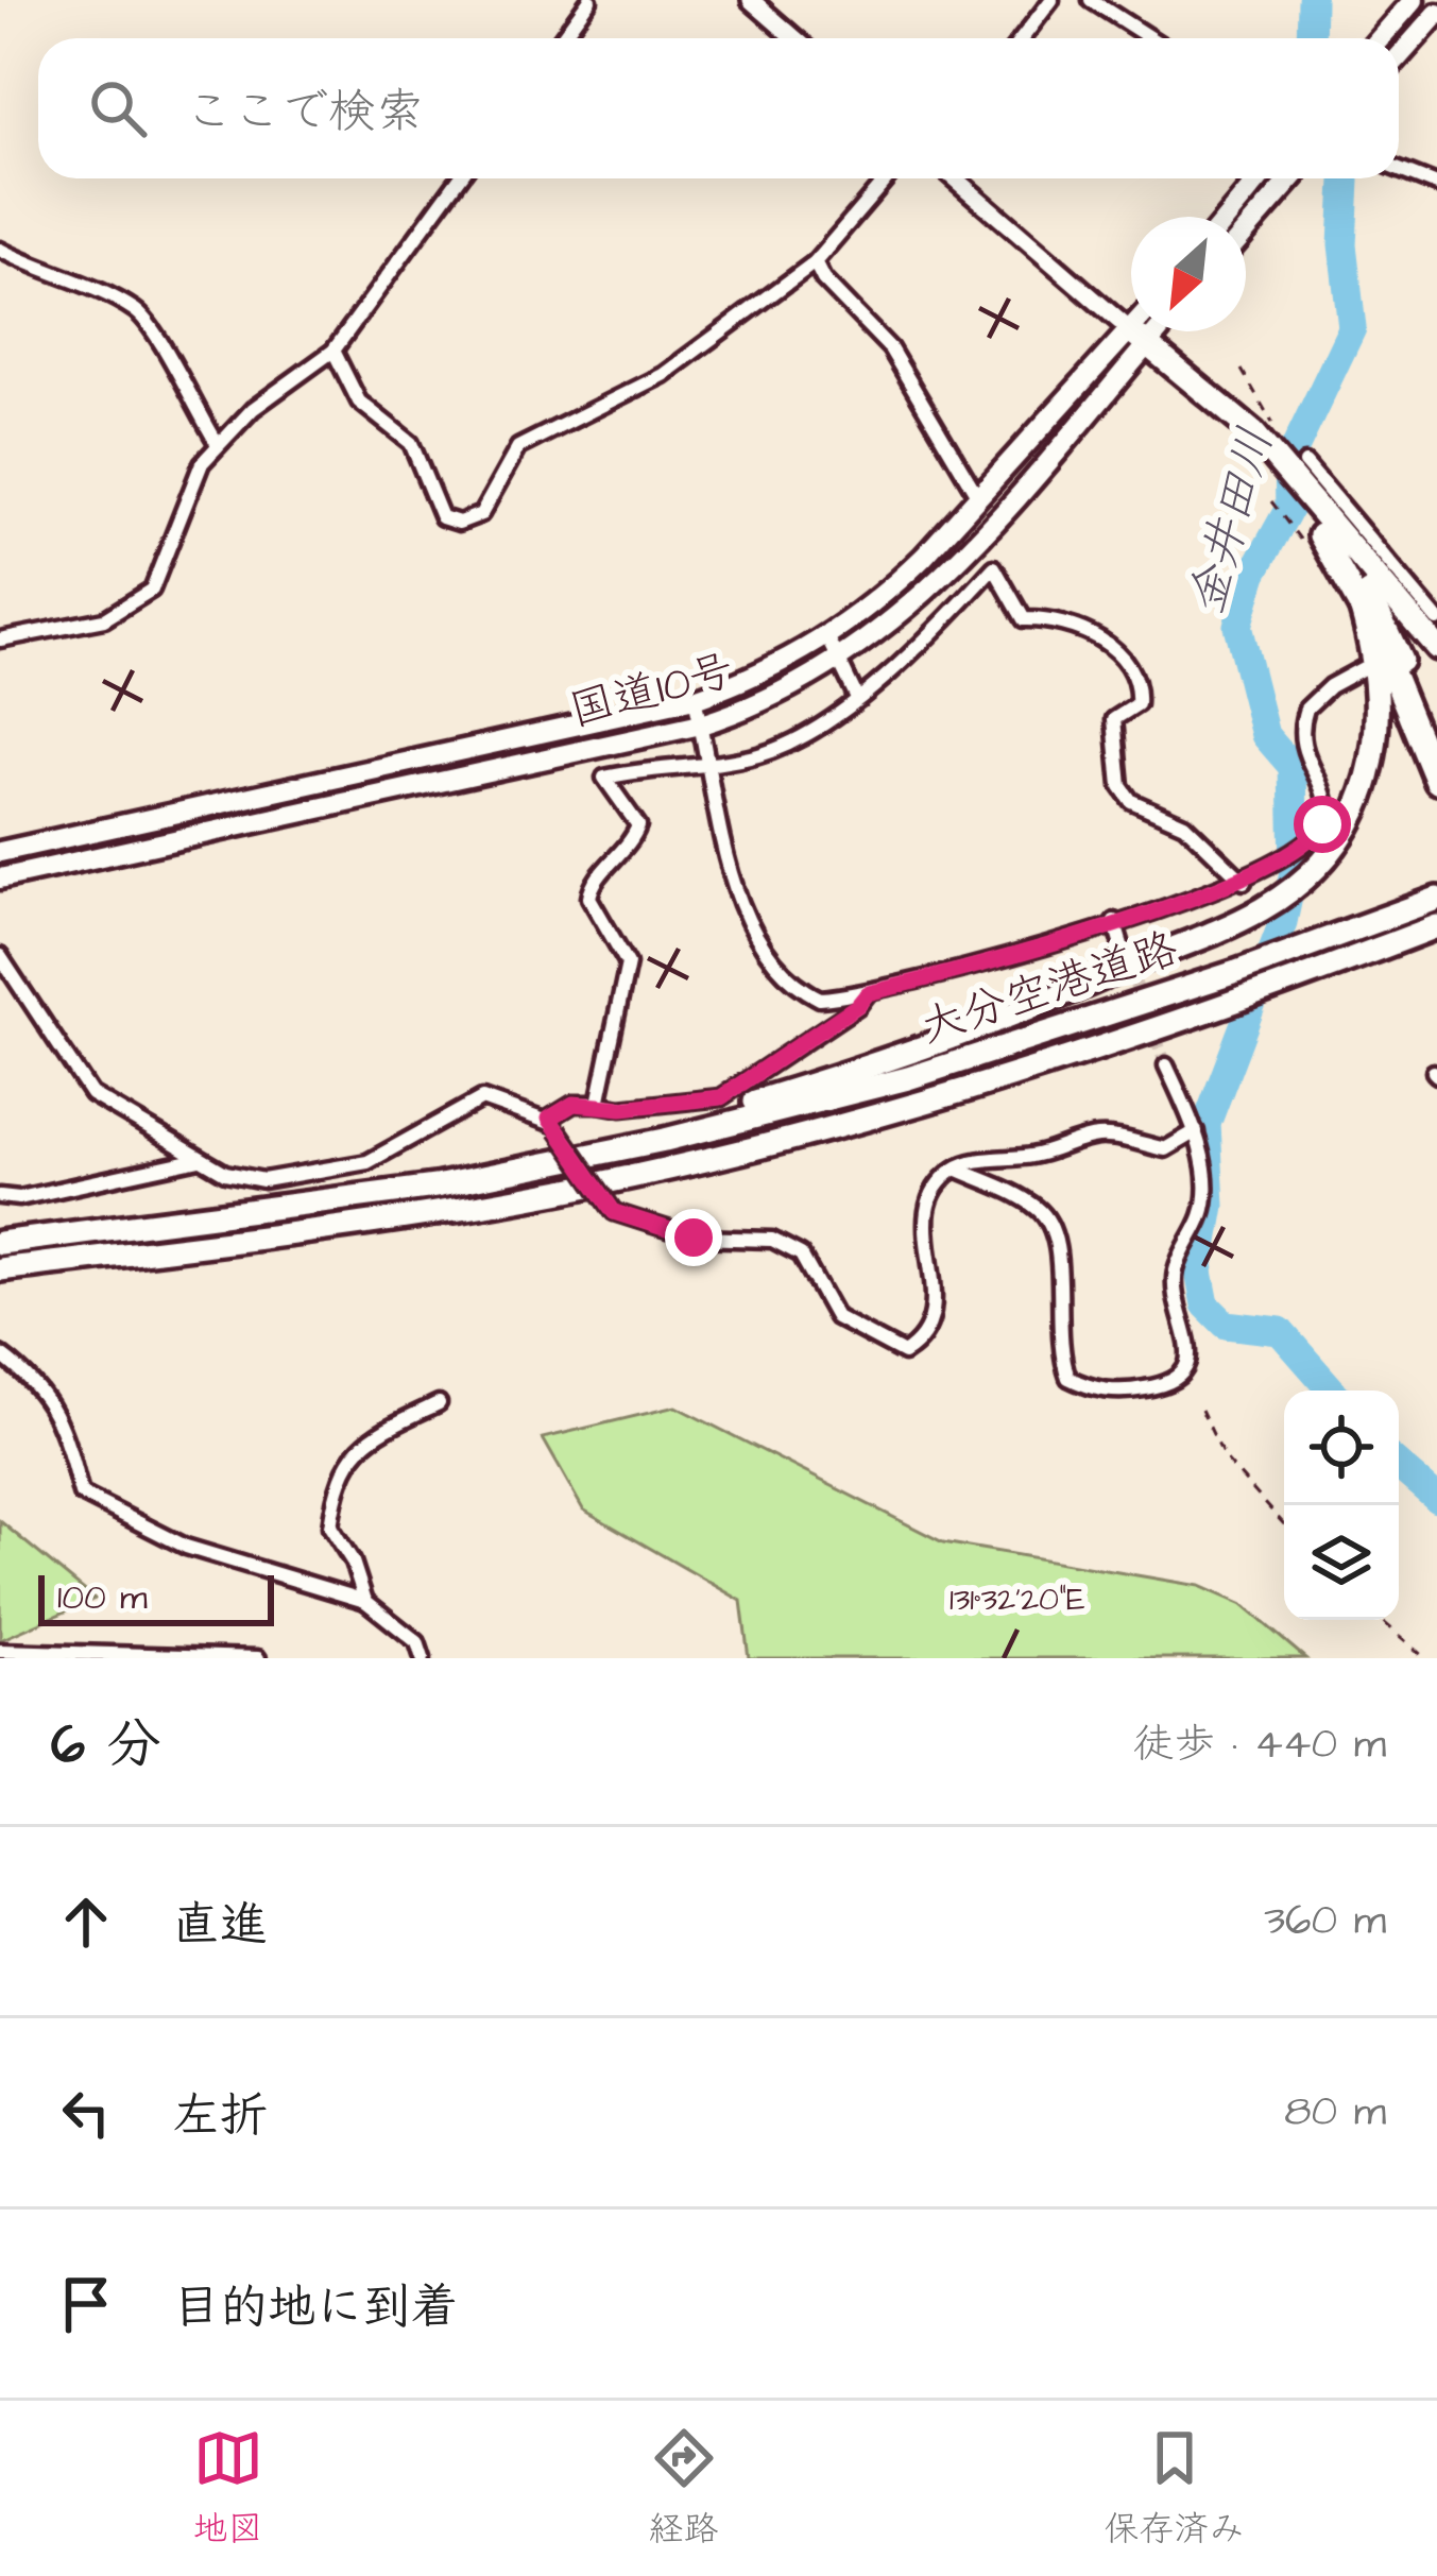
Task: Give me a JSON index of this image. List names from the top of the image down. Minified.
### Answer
{"streets":{"highway":["国道10号","大分空港道路"]},"water":["金井田川"],"scale_bar":"100 m","north":"bottom left","page":{"search":"ここで検索","scale":"100 m","heading":["6 分","徒歩 · 440 m"],"list":[["直進","360 m"],["左折","80 m"],"目的地に到着"],"nav":["地図","経路","保存済み"]},"coordinates":["131°32'20\"E"]}
